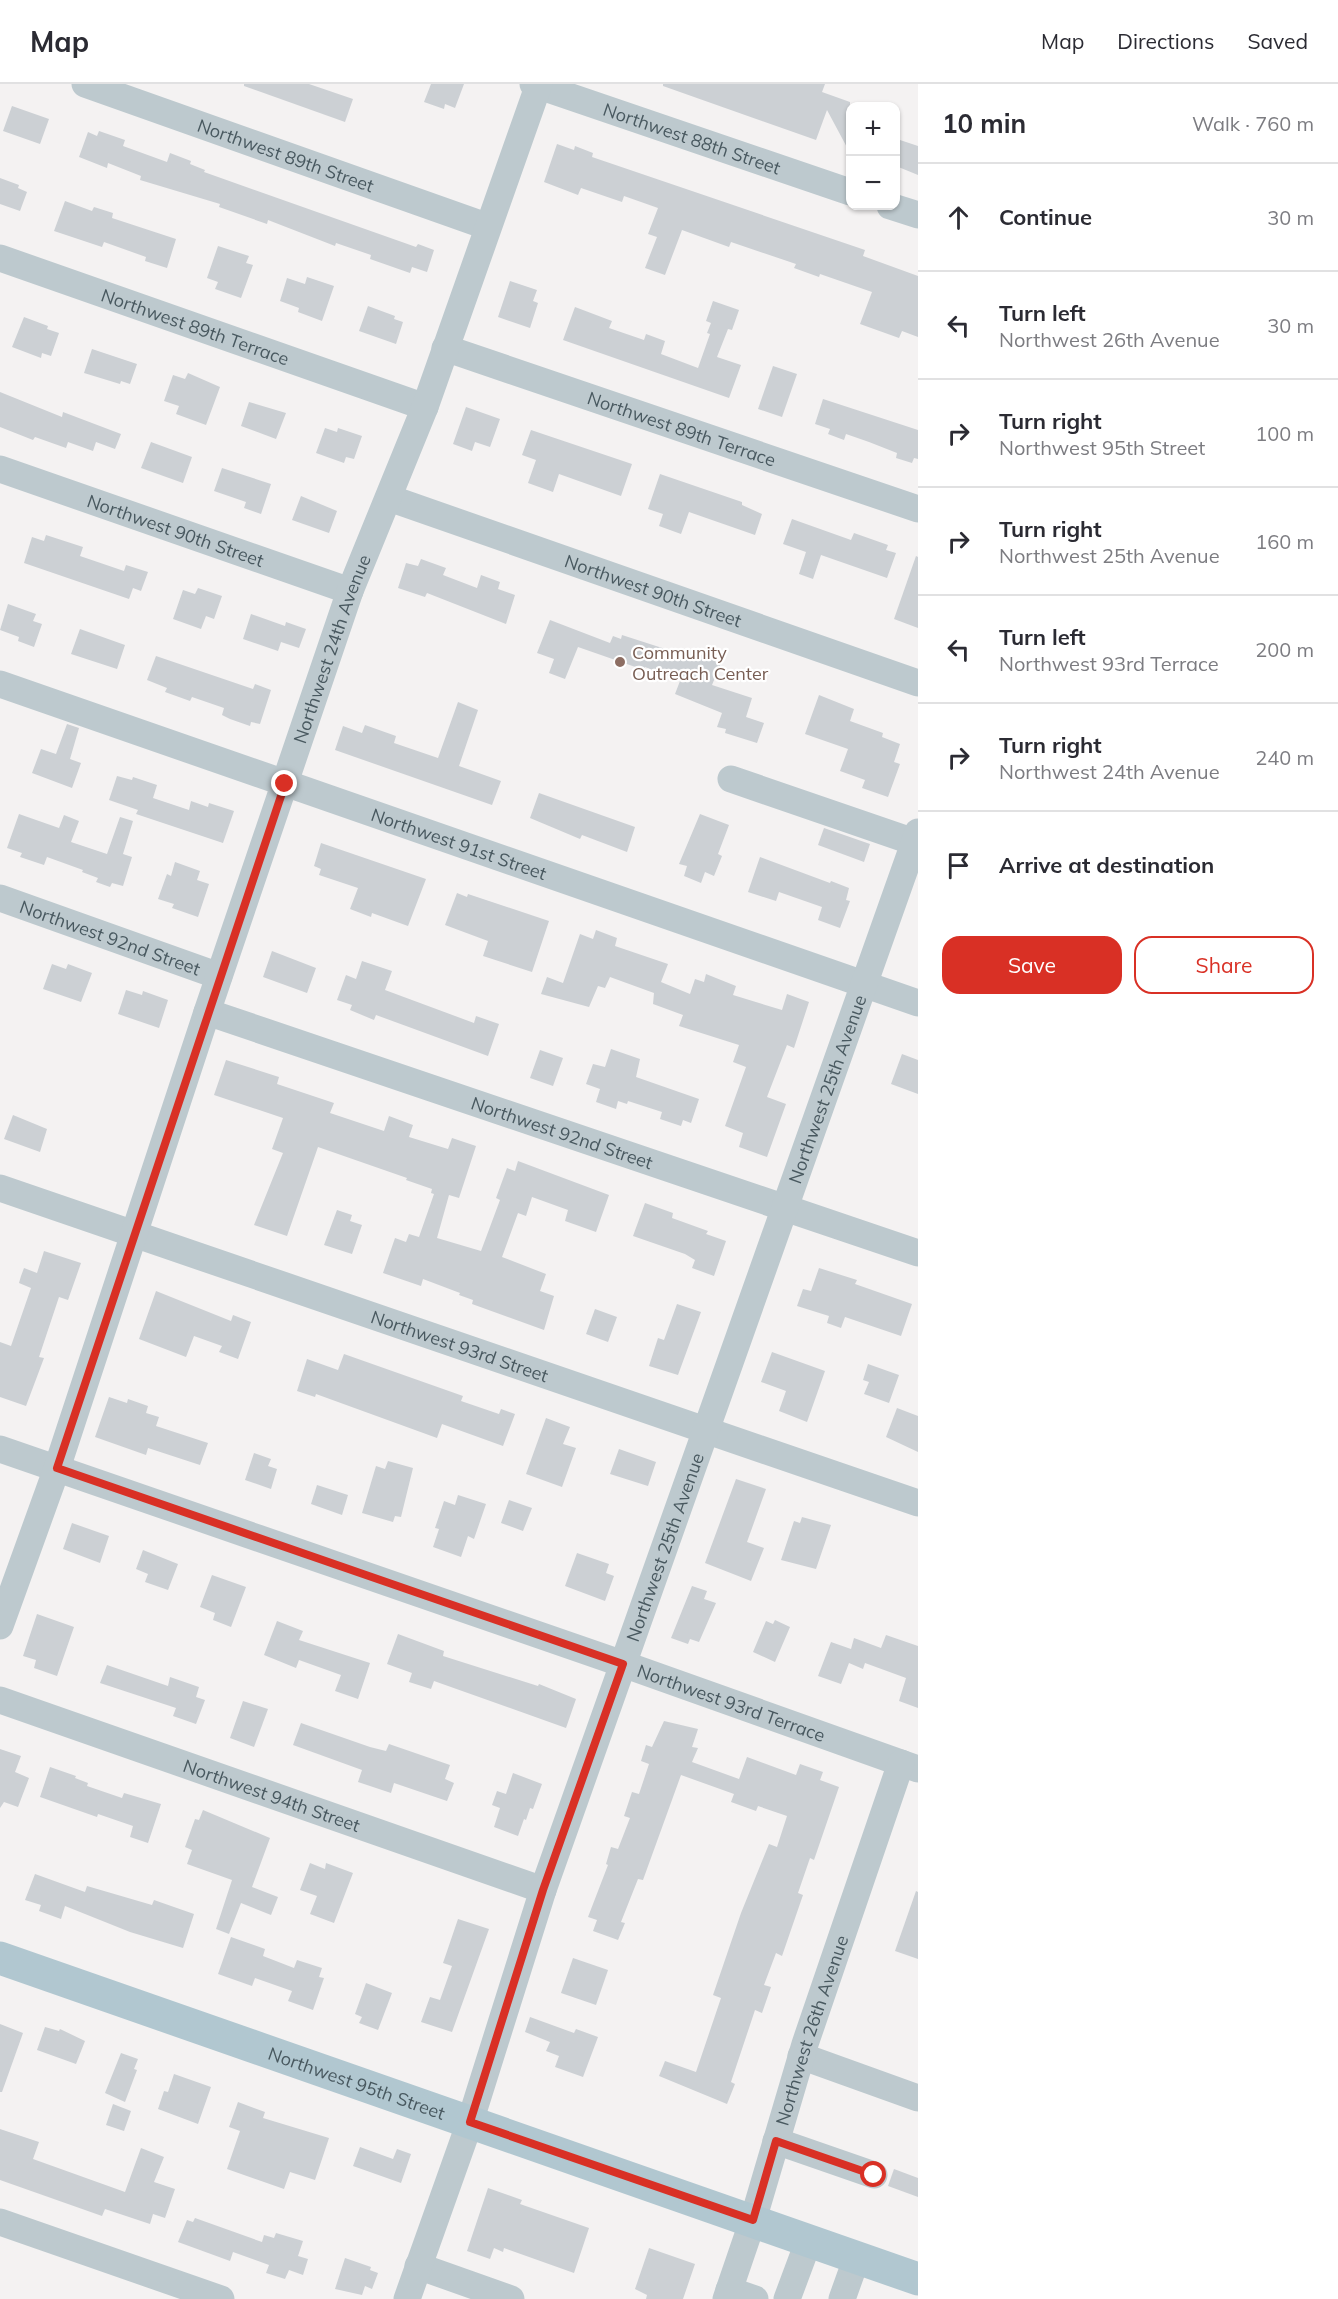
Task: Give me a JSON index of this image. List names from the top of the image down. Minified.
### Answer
{"streets":{"main road":["Northwest 95th Street"],"street":["Northwest 88th Street","Northwest 89th Street","Northwest 89th Terrace","Northwest 90th Street","Northwest 24th Avenue","Northwest 91st Street","Northwest 92nd Street","Northwest 25th Avenue","Northwest 93rd Street","Northwest 93rd Terrace","Northwest 94th Street","Northwest 26th Avenue"]},"crossings":[["Northwest 88th Street","Northwest 24th Avenue"],["Northwest 89th Street","Northwest 24th Avenue"],["Northwest 89th Terrace","Northwest 24th Avenue"],["Northwest 90th Street","Northwest 24th Avenue"],["Northwest 24th Avenue","Northwest 91st Street"],["Northwest 24th Avenue","Northwest 92nd Street"],["Northwest 24th Avenue","Northwest 93rd Street"],["Northwest 24th Avenue","Northwest 93rd Terrace"],["Northwest 91st Street","Northwest 25th Avenue"],["Northwest 92nd Street","Northwest 25th Avenue"],["Northwest 25th Avenue","Northwest 93rd Street"],["Northwest 25th Avenue","Northwest 93rd Terrace"],["Northwest 25th Avenue","Northwest 94th Street"],["Northwest 25th Avenue","Northwest 95th Street"],["Northwest 93rd Terrace","Northwest 26th Avenue"],["Northwest 26th Avenue","Northwest 95th Street"]],"places":["Community Outreach Center"],"page":{"header":"Map","nav":["Map","Directions","Saved"],"heading":["10 min","Walk · 760 m"],"map_buttons":["+","−"],"list":[["Continue","30 m"],["Turn left","Northwest 26th Avenue","30 m"],["Turn right","Northwest 95th Street","100 m"],["Turn right","Northwest 25th Avenue","160 m"],["Turn left","Northwest 93rd Terrace","200 m"],["Turn right","Northwest 24th Avenue","240 m"],"Arrive at destination"],"buttons":["Save","Share"]}}
